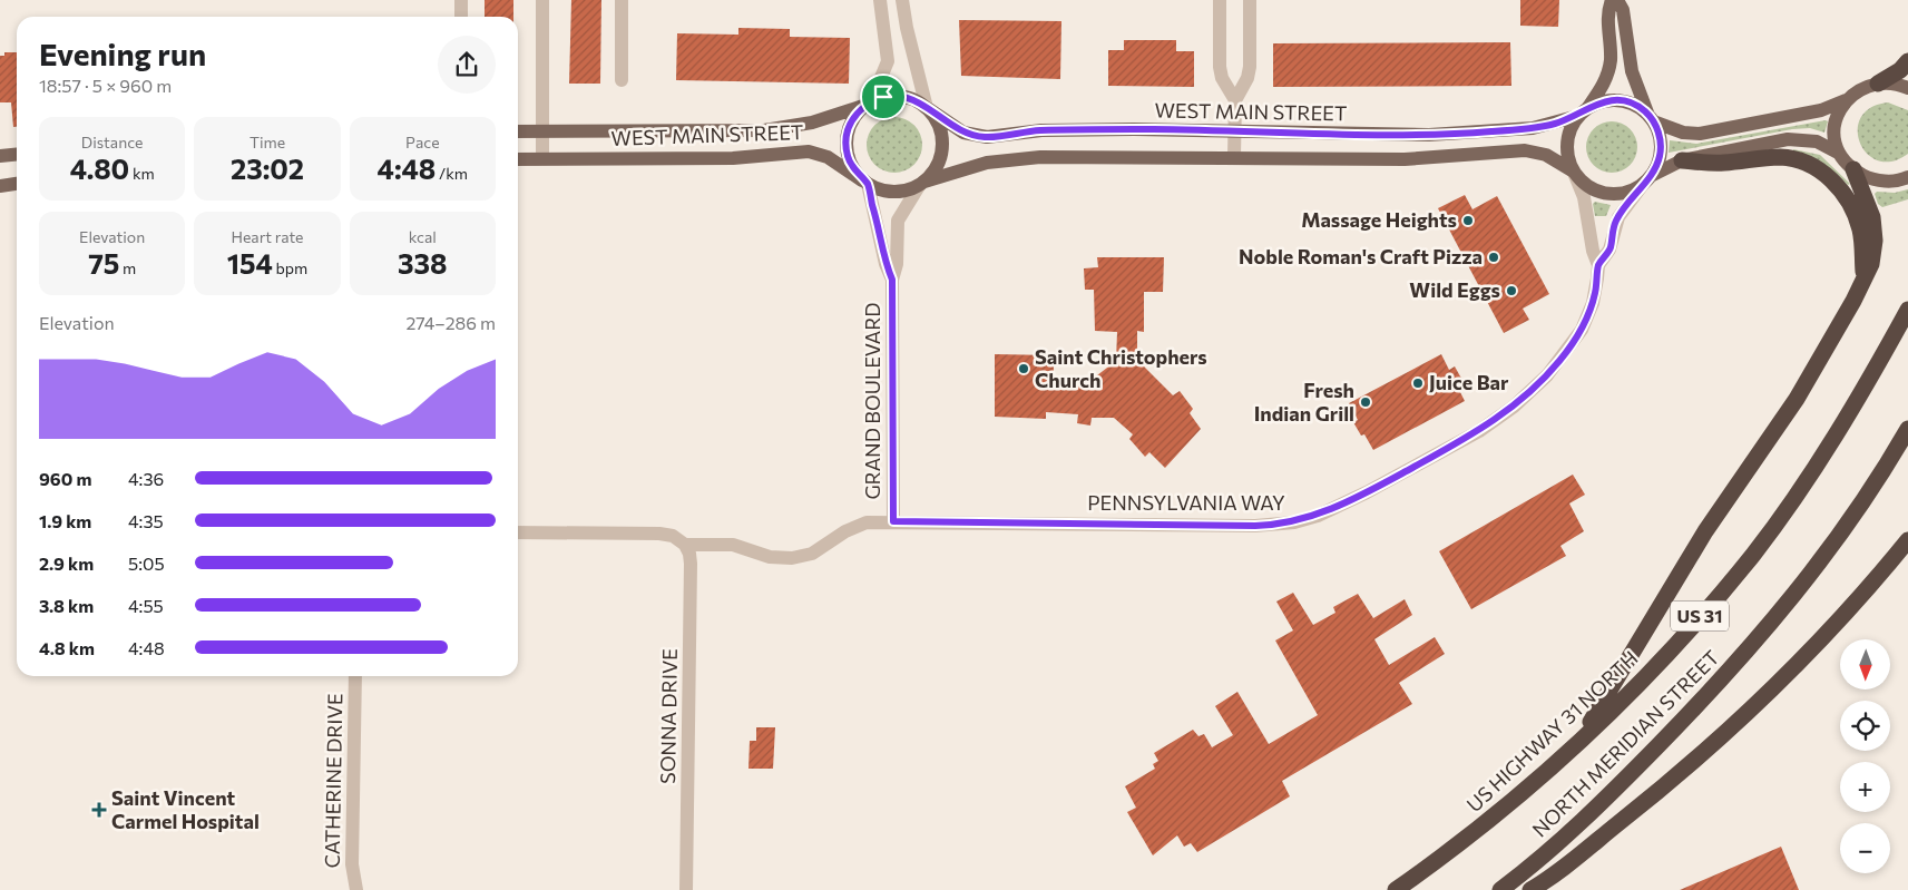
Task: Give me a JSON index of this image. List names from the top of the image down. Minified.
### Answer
{"streets":{"highway":["US 31","US HIGHWAY 31 NORTH","NORTH MERIDIAN STREET"],"main road":["WEST MAIN STREET"],"street":["GRAND BOULEVARD","PENNSYLVANIA WAY","SONNA DRIVE","CATHERINE DRIVE"]},"crossings":[["WEST MAIN STREET","GRAND BOULEVARD"],["WEST MAIN STREET","PENNSYLVANIA WAY"],["GRAND BOULEVARD","PENNSYLVANIA WAY"],["PENNSYLVANIA WAY","SONNA DRIVE"]],"places":{"other":["Massage Heights","Noble Roman's Craft Pizza","Wild Eggs","Saint Christophers Church","Juice Bar","Fresh Indian Grill"],"health":["Saint Vincent Carmel Hospital"]},"north":"bottom","page":{"heading":["Evening run","18:57 · 5 × 960 m"],"stats":[["Distance","4.80 km"],["Time","23:02"],["Pace","4:48 /km"],["Elevation","75 m"],["Heart rate","154 bpm"],["kcal","338"]],"chart":["Elevation","274–286 m"],"list":[{"name":"960 m","note":"4:36"},{"name":"1.9 km","note":"4:35"},{"name":"2.9 km","note":"5:05"},{"name":"3.8 km","note":"4:55"},{"name":"4.8 km","note":"4:48"}],"map_buttons":["+","−"]}}
